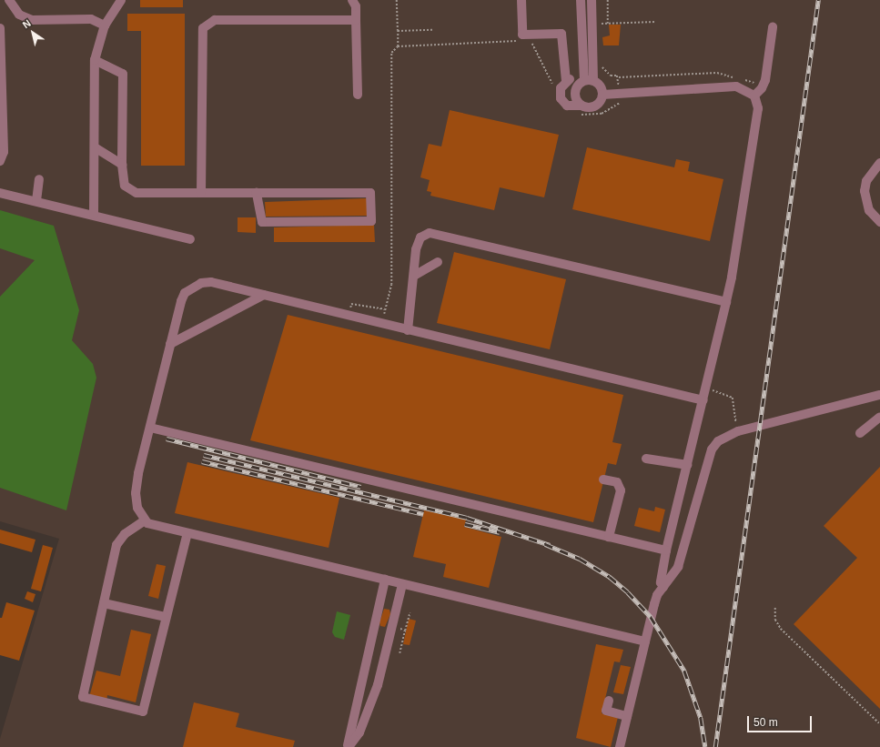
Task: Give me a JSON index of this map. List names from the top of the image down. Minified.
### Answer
{"scale_bar":"50 m","north":"top left"}
